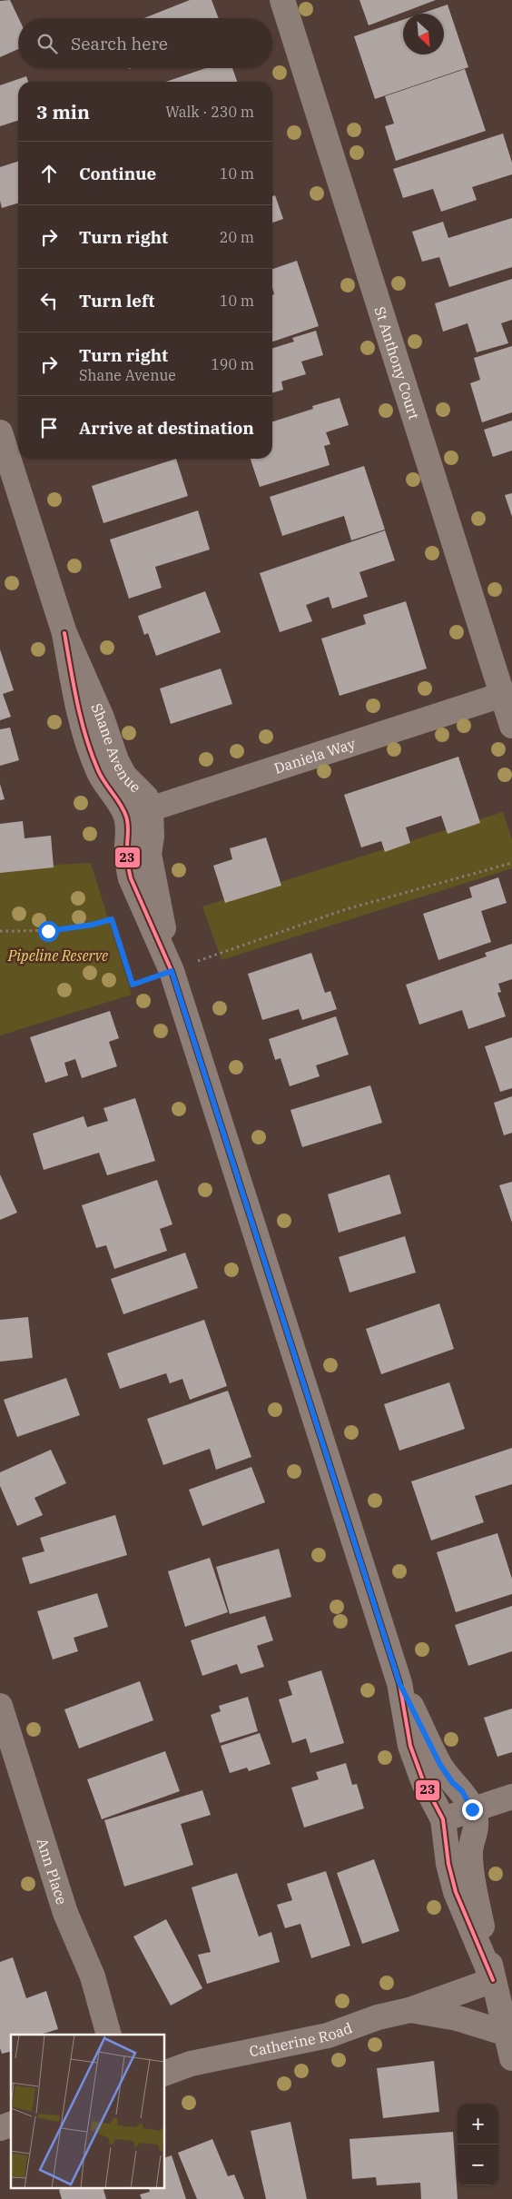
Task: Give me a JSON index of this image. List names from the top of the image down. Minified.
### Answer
{"streets":{"street":["St Anthony Court","Shane Avenue","Daniela Way","Ann Place","Catherine Road"]},"crossings":[["St Anthony Court","Daniela Way"],["Shane Avenue","Daniela Way"],["Shane Avenue","Catherine Road"]],"parks":["Pipeline Reserve"],"lines":["transit line 23"],"north":"bottom right","page":{"search":"Search here","heading":["3 min","Walk · 230 m"],"list":[["Continue","10 m"],["Turn right","20 m"],["Turn left","10 m"],["Turn right","Shane Avenue","190 m"],"Arrive at destination"],"map_buttons":["+","−"]}}
